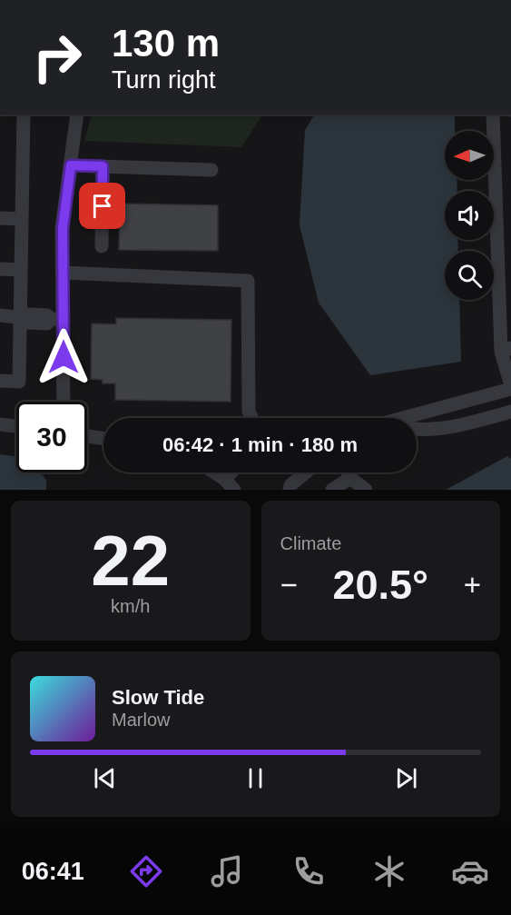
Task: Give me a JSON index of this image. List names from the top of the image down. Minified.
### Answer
{"north":"left","page":{"turn":["130 m","Turn right"],"limit":"30","trip":"06:42 · 1 min · 180 m","tile":[["22","km/h"],"Climate"],"heat":["−","20.5°","+"],"song":["Slow Tide","Marlow"],"tabs":"06:41"}}
